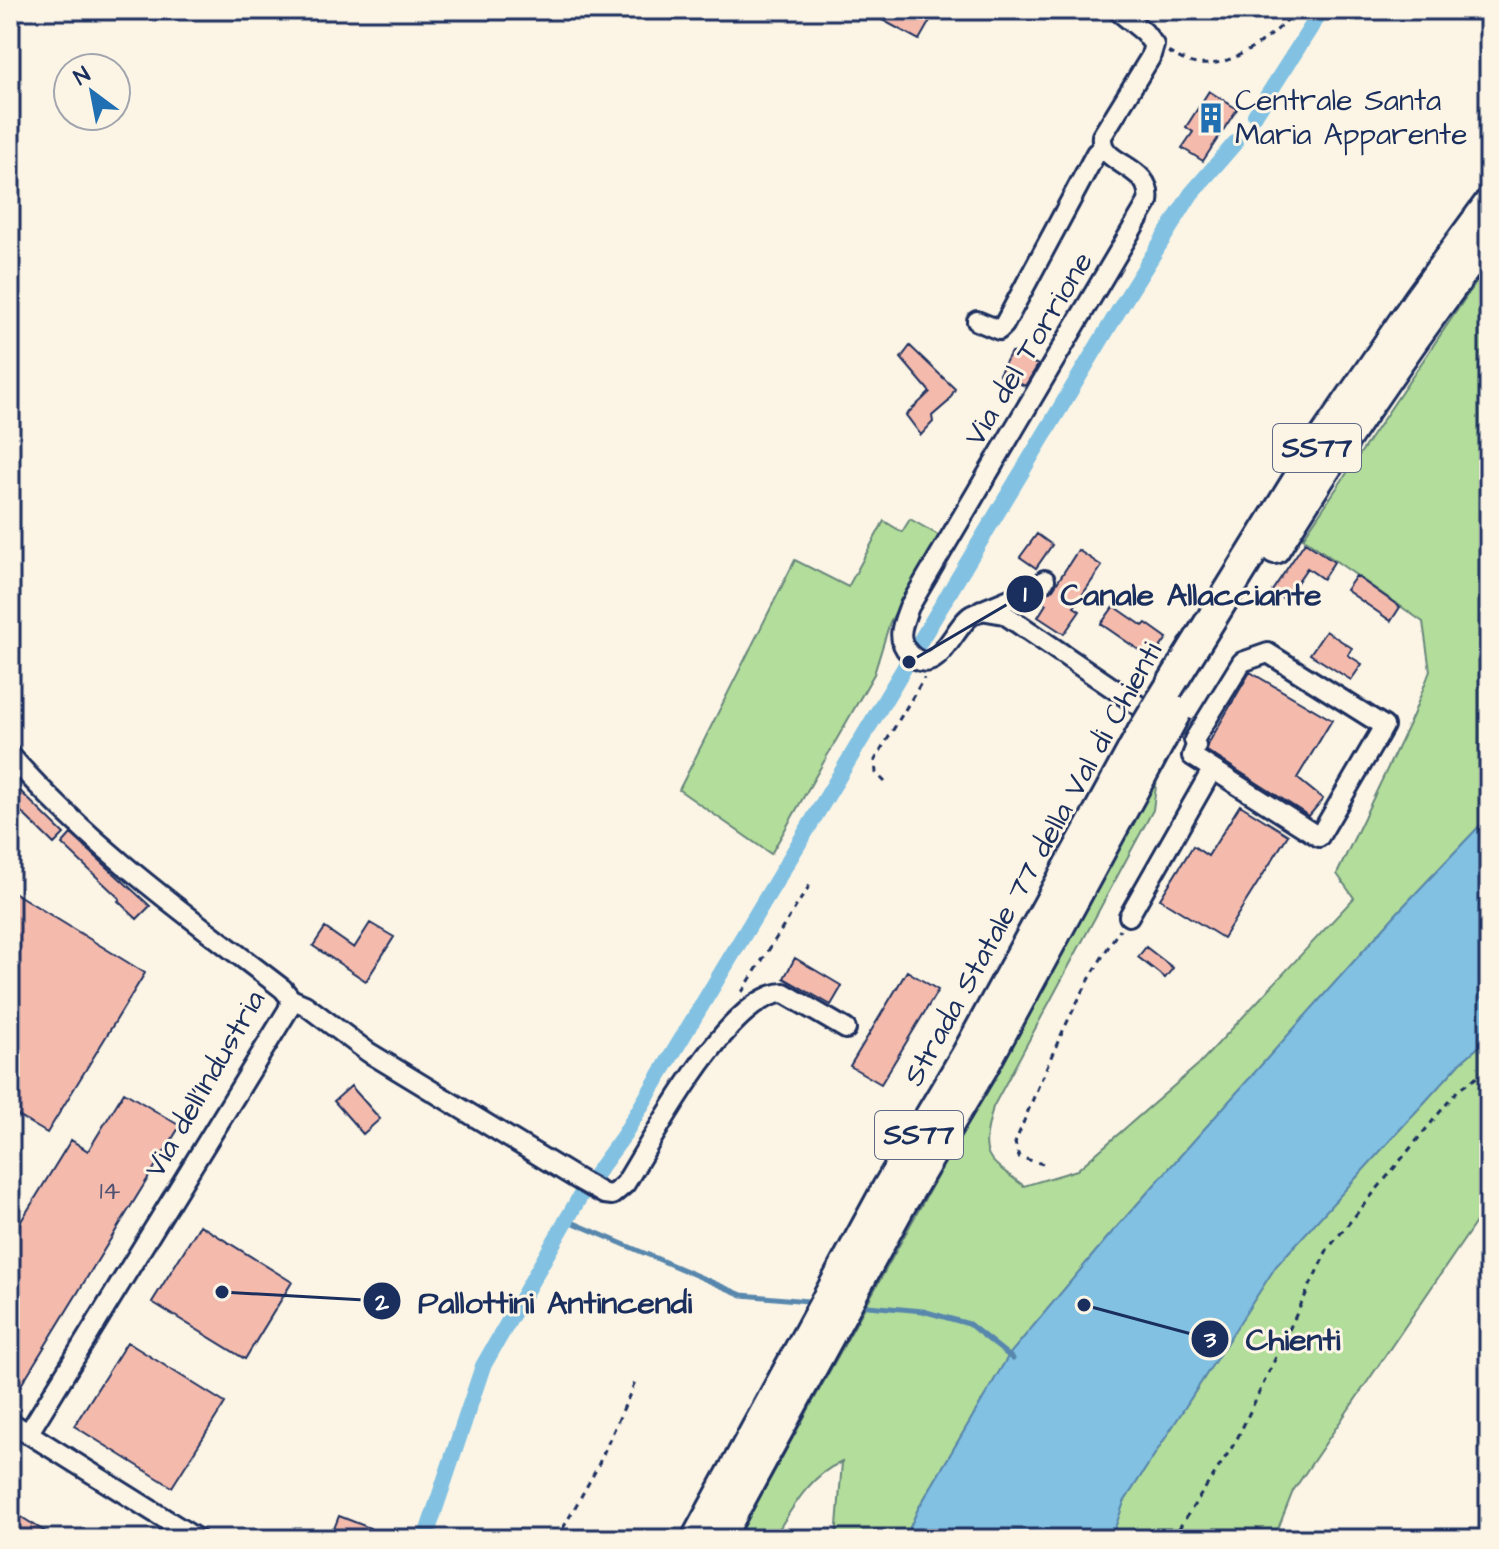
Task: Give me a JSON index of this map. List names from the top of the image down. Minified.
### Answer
{"streets":{"highway":["SS77","Strada Statale 77 della Val di Chienti"],"street":["Via del Torrione","Via dell'Industria"]},"places":{"building":["Centrale Santa Maria Apparente"],"other":["Canale Allacciante","Pallottini Antincendi","Chienti"]},"house_numbers":["14"],"north":"top left"}
